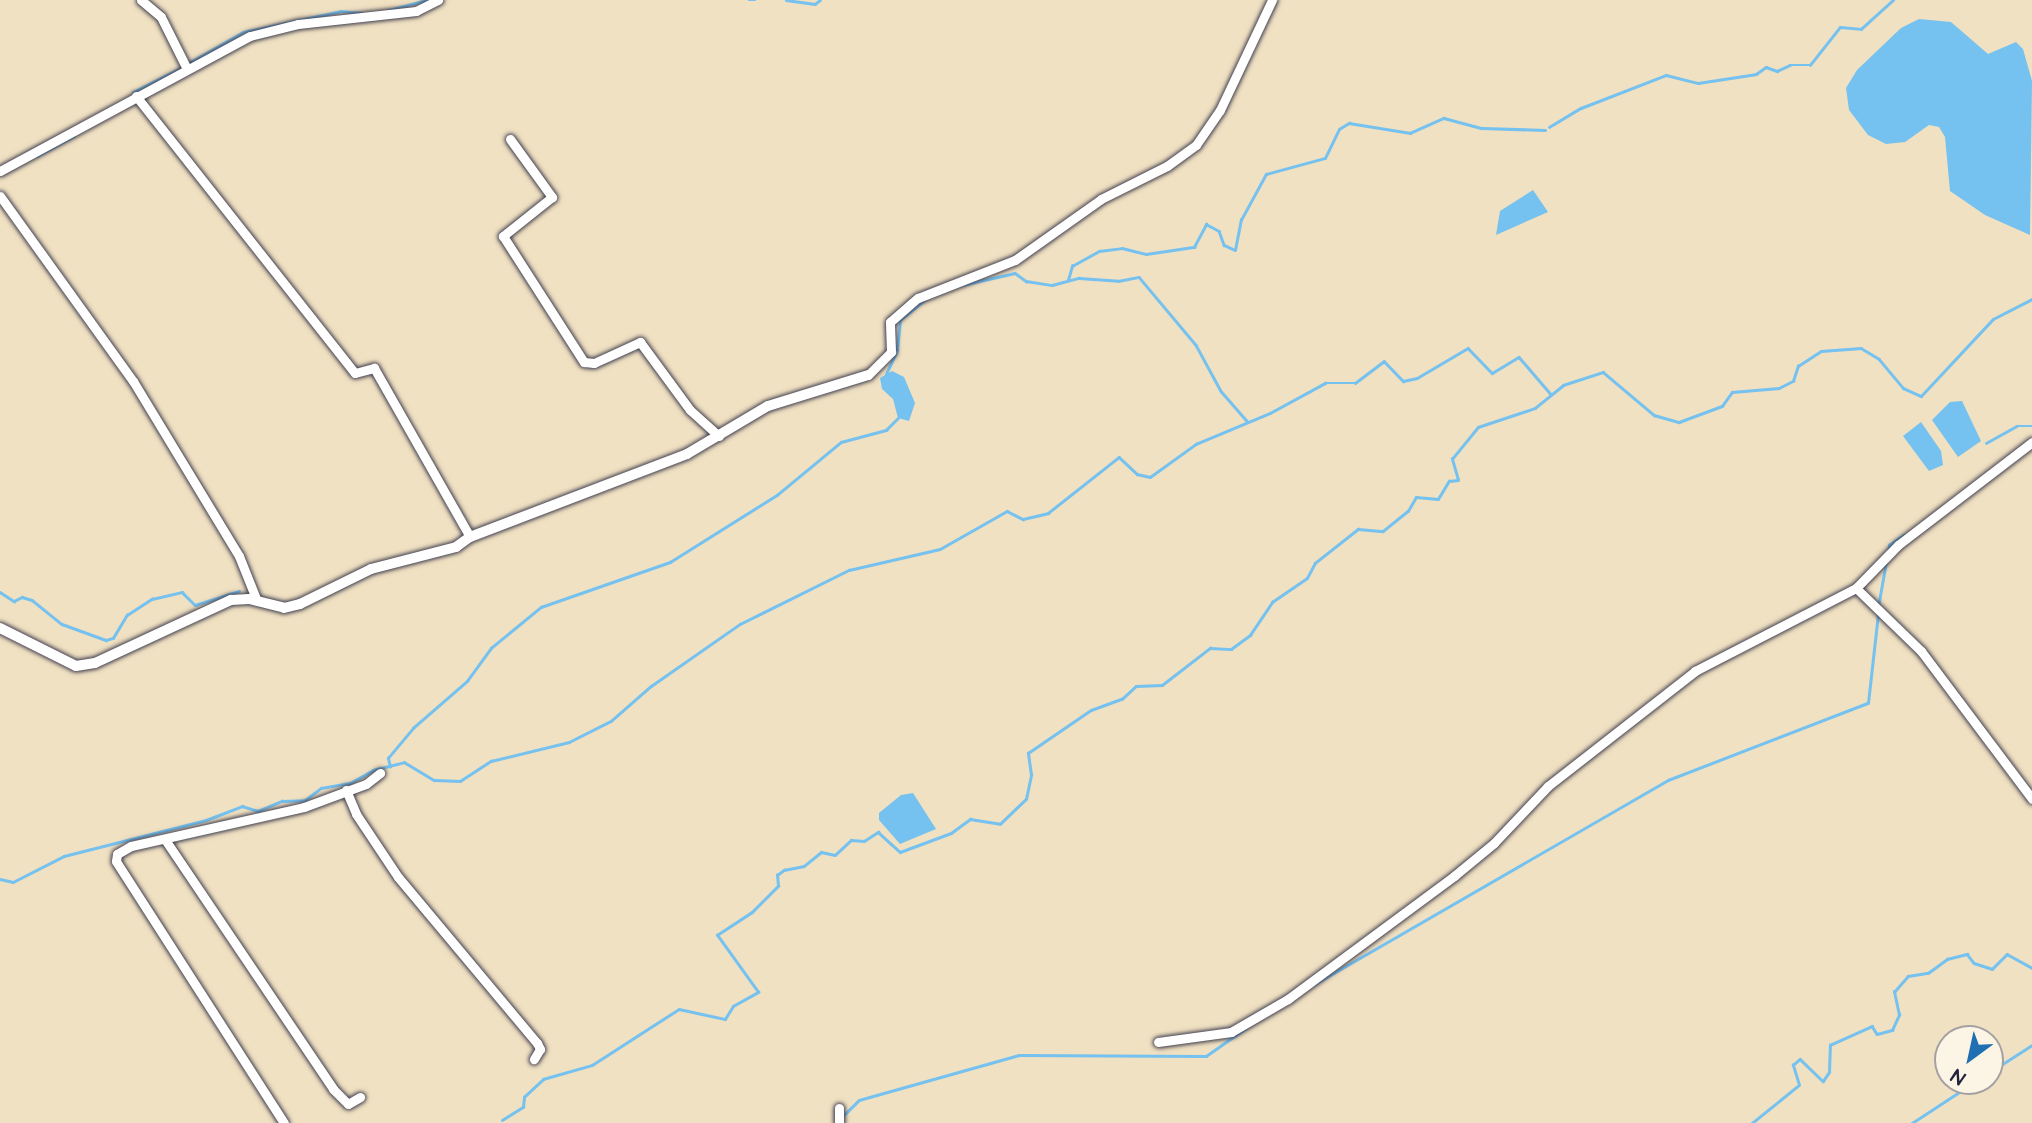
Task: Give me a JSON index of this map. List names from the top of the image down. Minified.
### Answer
{"north":"bottom left"}
